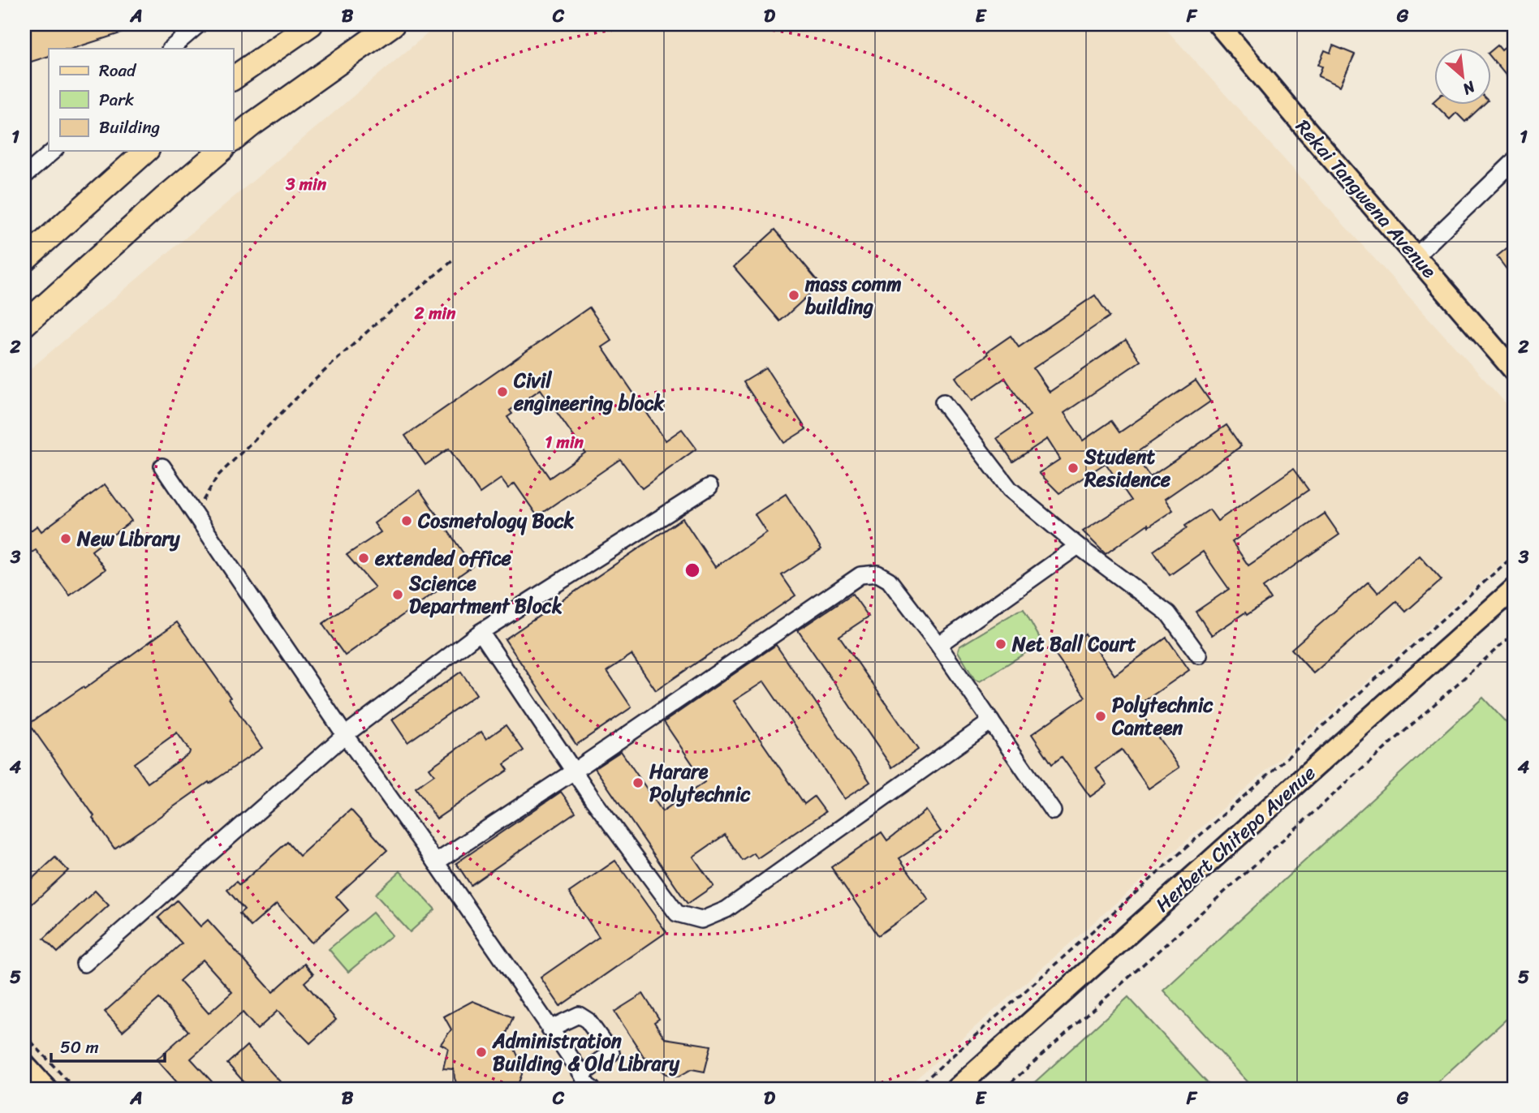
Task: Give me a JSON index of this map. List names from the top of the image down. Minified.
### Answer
{"streets":{"main road":["Rekai Tangwena Avenue","Herbert Chitepo Avenue"]},"places":["mass comm building","Civil engineering block","Student Residence","Cosmetology Bock","New Library","extended office","Science Department Block","Net Ball Court","Polytechnic Canteen","Harare Polytechnic","Administration Building & Old Library"],"legend":["Road","Park","Building"],"scale_bar":"50 m","north":"bottom right","grid":{"columns":["A","B","C","D","E","F","G"],"rows":["1","2","3","4","5"]},"rings":["3 min","2 min","1 min"]}
